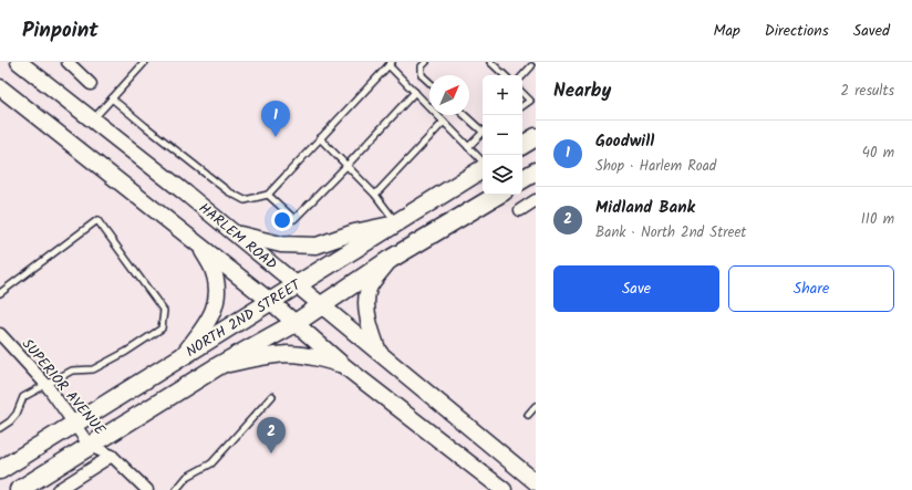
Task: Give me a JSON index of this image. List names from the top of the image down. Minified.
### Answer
{"streets":{"main road":["HARLEM ROAD","NORTH 2ND STREET"],"street":["SUPERIOR AVENUE"]},"crossings":[["HARLEM ROAD","NORTH 2ND STREET"],["NORTH 2ND STREET","SUPERIOR AVENUE"]],"north":"top right","page":{"header":"Pinpoint","nav":["Map","Directions","Saved"],"heading":["Nearby","2 results"],"map_buttons":["+","−"],"pins":["1","2"],"list":[{"mark":"1","name":"Goodwill","note":"Shop · Harlem Road","value":"40 m"},{"mark":"2","name":"Midland Bank","note":"Bank · North 2nd Street","value":"110 m"}],"buttons":["Save","Share"]}}
